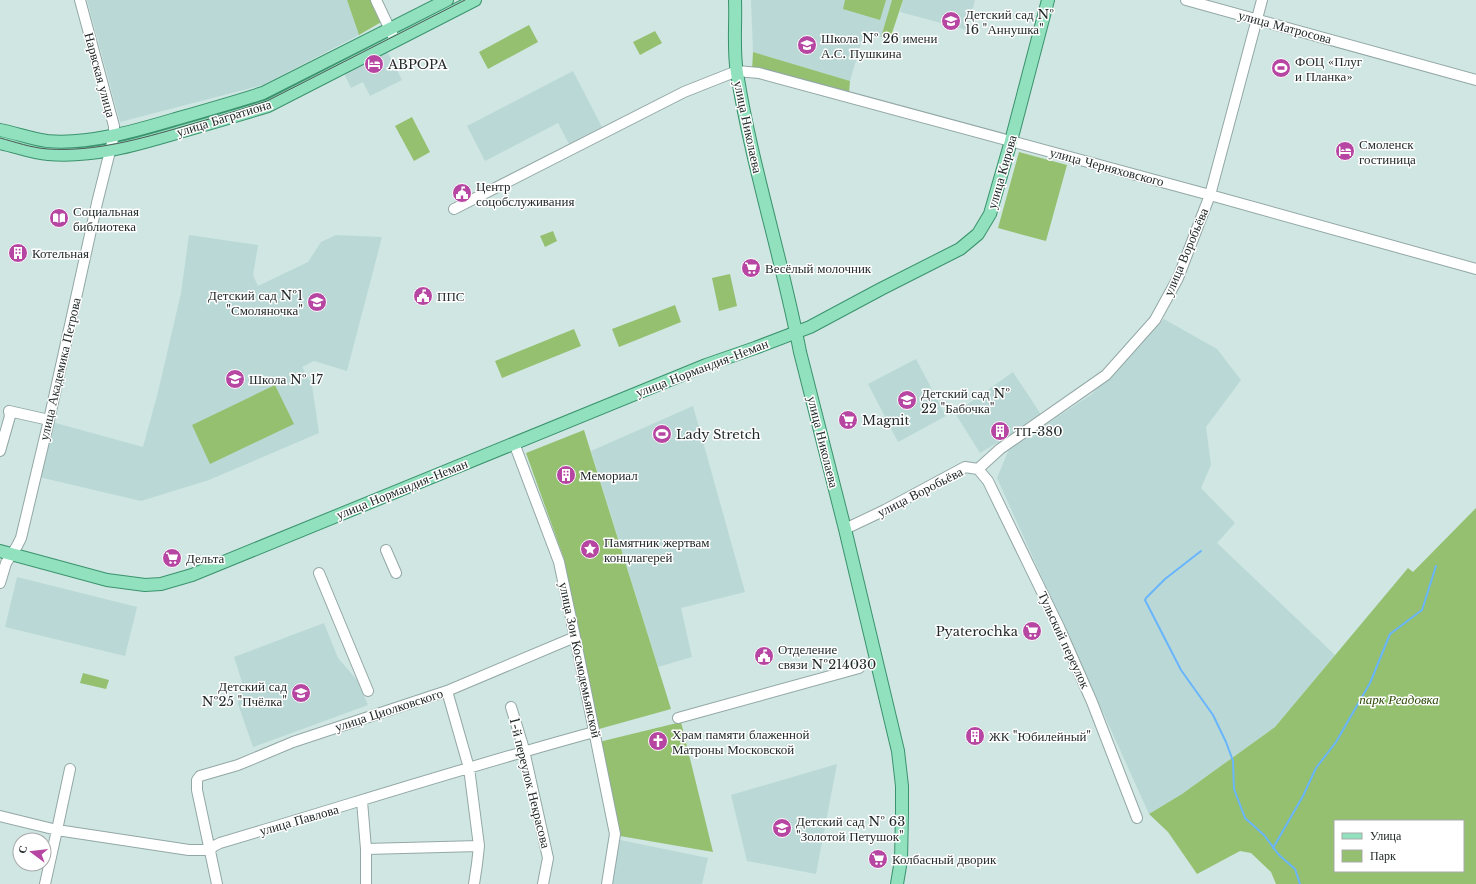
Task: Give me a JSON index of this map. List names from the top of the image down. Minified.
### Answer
{"streets":{"main road":["улица Багратиона","улица Николаева","улица Кирова","улица Нормандия-Неман"],"street":["улица Матросова","Нарвская улица","улица Черняховского","улица Воробьёва","улица Академика Петрова","Тульский переулок","улица Зои Космодемьянской","улица Циолковского","1-й переулок Некрасова","улица Павлова"]},"crossings":[["улица Матросова","улица Воробьёва"],["Нарвская улица","улица Багратиона"],["Нарвская улица","улица Академика Петрова"],["улица Багратиона","улица Академика Петрова"],["улица Николаева","улица Черняховского"],["улица Николаева","улица Кирова"],["улица Николаева","улица Воробьёва"],["улица Николаева","улица Нормандия-Неман"],["улица Черняховского","улица Кирова"],["улица Черняховского","улица Воробьёва"],["улица Кирова","улица Нормандия-Неман"],["улица Воробьёва","Тульский переулок"],["улица Нормандия-Неман","улица Академика Петрова"],["улица Нормандия-Неман","улица Зои Космодемьянской"],["улица Зои Космодемьянской","улица Циолковского"],["улица Зои Космодемьянской","улица Павлова"],["улица Циолковского","улица Павлова"],["1-й переулок Некрасова","улица Павлова"]],"parks":["парк Реадовка"],"places":{"school or university":["Детский сад № 16 \"Аннушка\"","Школа № 26 имени А.С. Пушкина","Детский сад №1 \"Смоляночка\"","Школа № 17","Детский сад № 22 \"Бабочка\"","Детский сад №25 \"Пчёлка\"","Детский сад № 63 \"Золотой Петушок\""],"hotel":["ABPOPA","Смоленск гостиница"],"sports":["ФОЦ «Плуг и Планка»","Lady Stretch"],"public building":["Центр соцобслуживания","ППС","Отделение связи №214030"],"library":["Социальная библиотека"],"building":["Котельная","ТП-380","Мемориал","ЖК \"Юбилейный\""],"supermarket":["Весёлый молочник","Magnit","Дельта","Pyaterochka","Колбасный дворик"],"place":["Памятник жертвам концлагерей"],"church":["Храм памяти блаженной Матроны Московской"]},"legend":["Улица","Парк"],"north":"left"}
